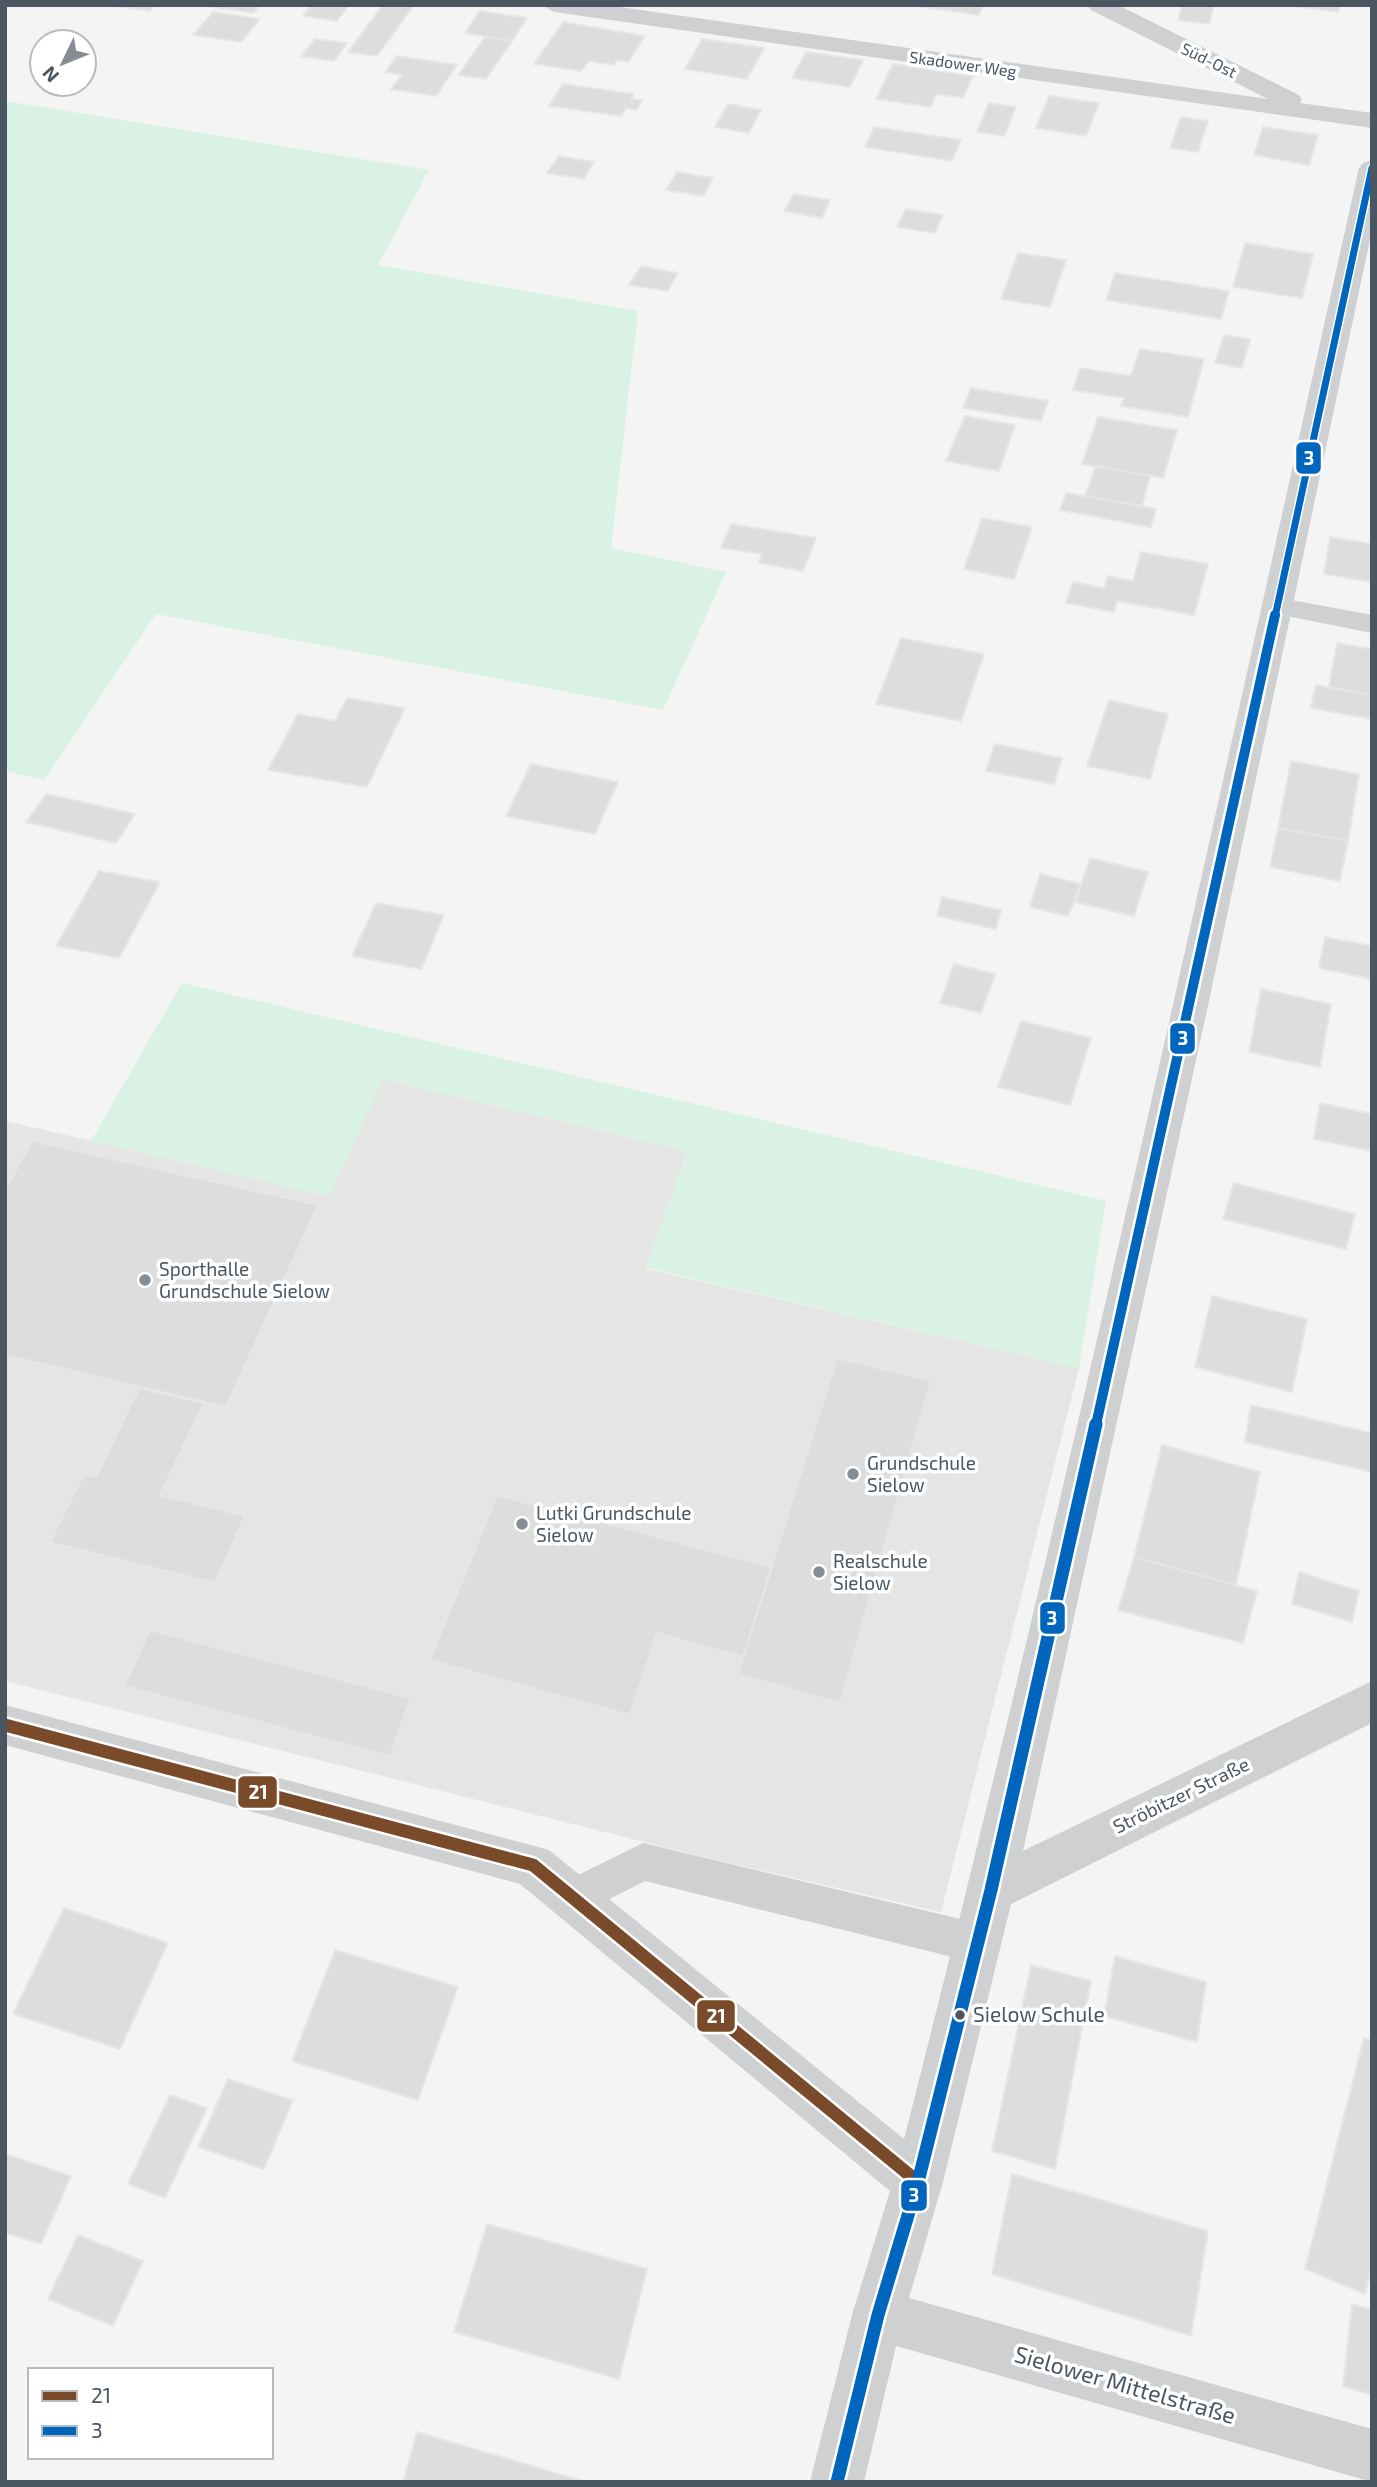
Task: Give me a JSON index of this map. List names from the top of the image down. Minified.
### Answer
{"streets":{"street":["Süd-Ost","Skadower Weg","Ströbitzer Straße","Sielower Mittelstraße"]},"crossings":[["Süd-Ost","Skadower Weg"]],"places":["Sporthalle Grundschule Sielow","Grundschule Sielow","Lutki Grundschule Sielow","Realschule Sielow","Sielow Schule"],"lines":["transit line 3","transit line 21"],"legend":["21","3"],"north":"bottom left"}
